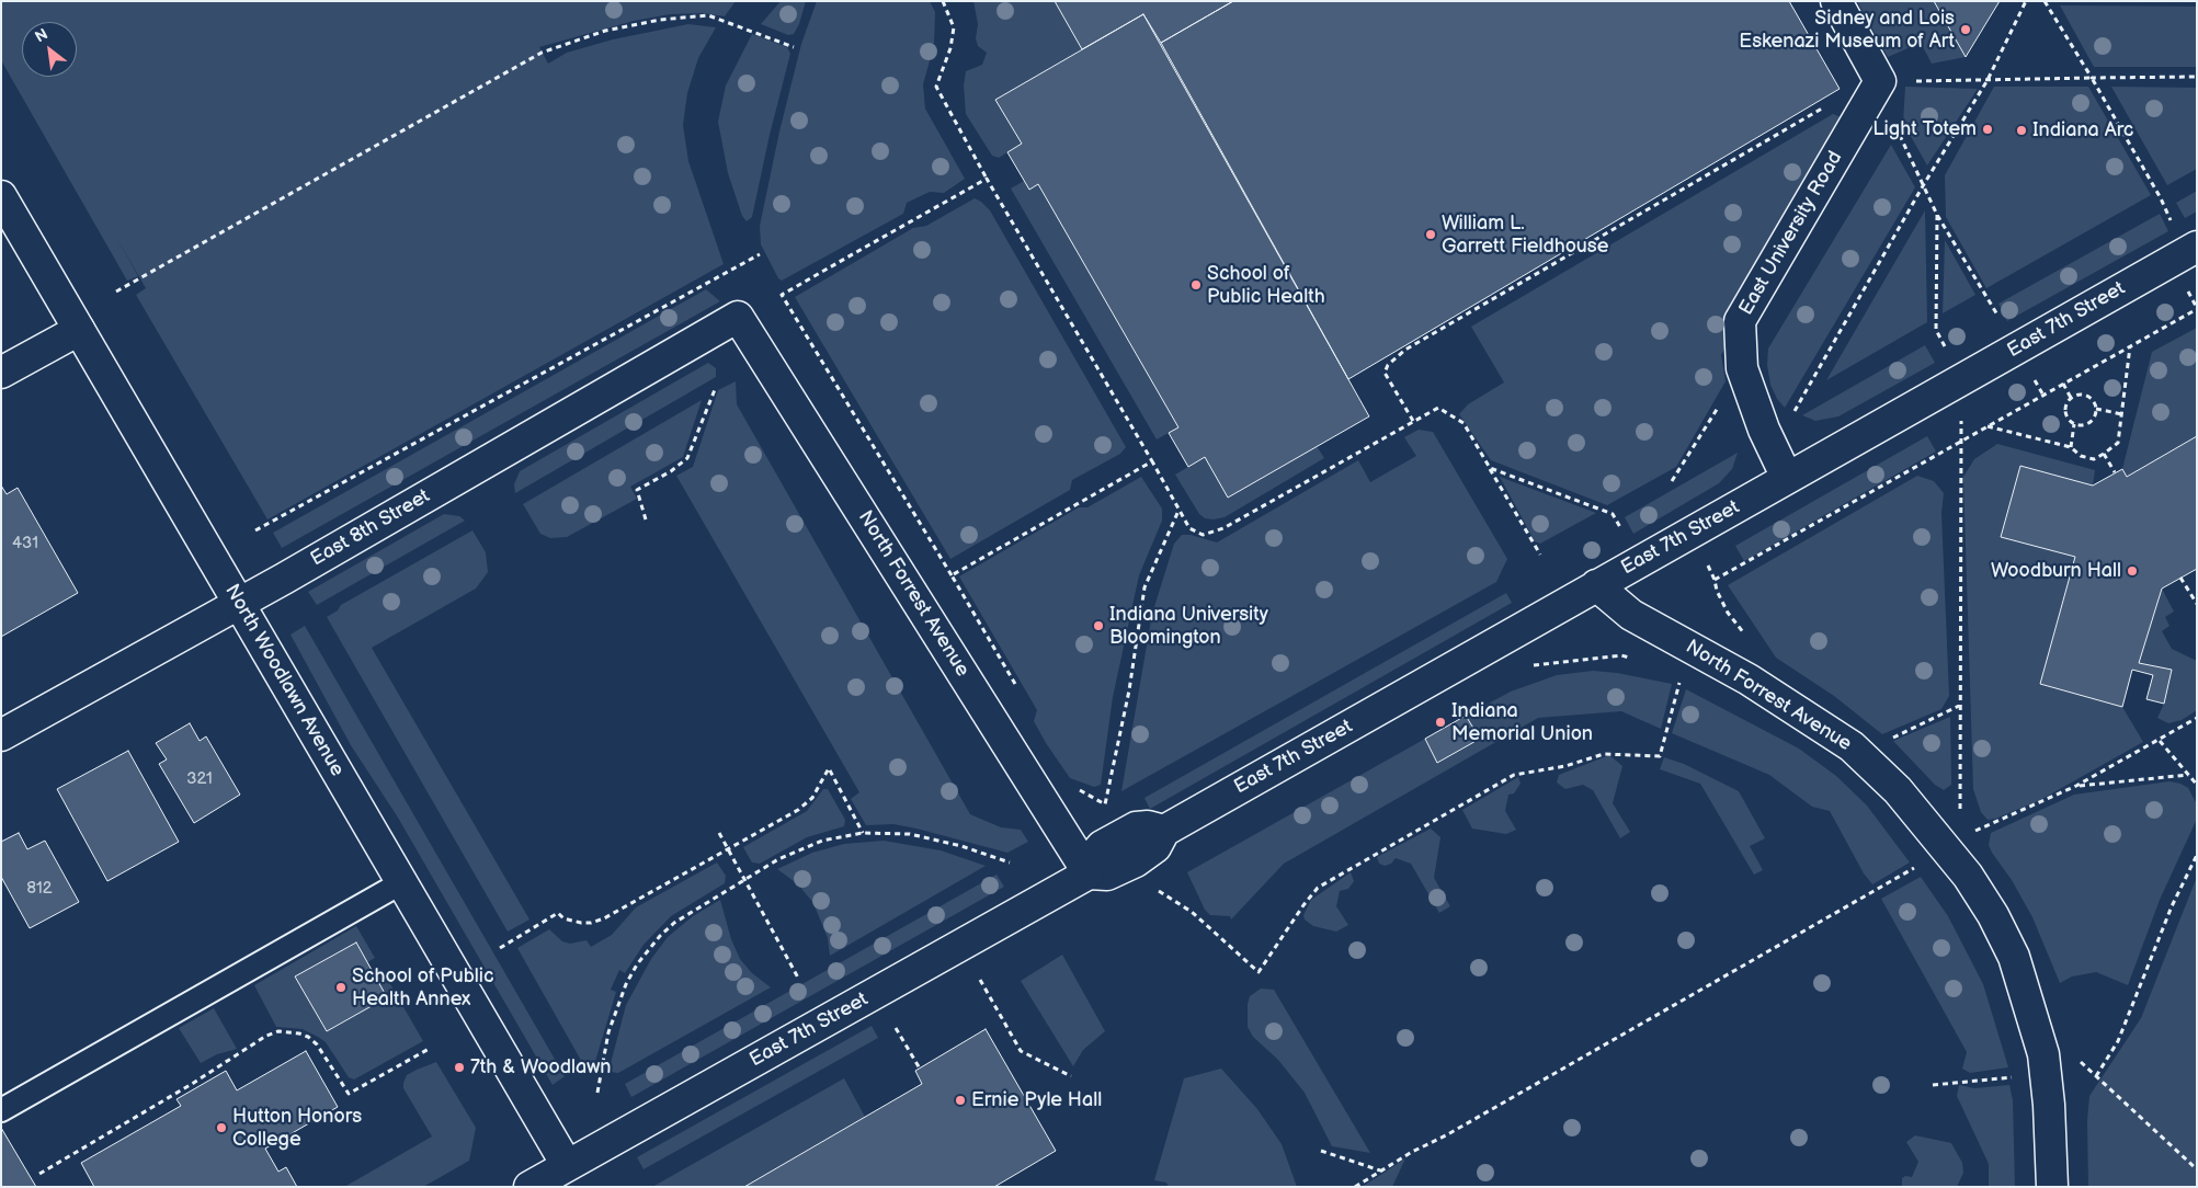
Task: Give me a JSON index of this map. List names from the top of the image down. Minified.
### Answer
{"streets":{"street":["East University Road","East 7th Street","East 8th Street","North Forrest Avenue","North Woodlawn Avenue"]},"crossings":[["East University Road","East 7th Street"],["East 7th Street","North Forrest Avenue"],["East 7th Street","North Woodlawn Avenue"],["East 8th Street","North Forrest Avenue"],["East 8th Street","North Woodlawn Avenue"]],"places":["Sidney and Lois Eskenazi Museum of Art","Light Totem","Indiana Arc","William L. Garrett Fieldhouse","School of Public Health","Woodburn Hall","Indiana University Bloomington","Indiana Memorial Union","School of Public Health Annex","7th & Woodlawn","Ernie Pyle Hall","Hutton Honors College"],"house_numbers":["431","321","812"],"north":"top left"}
